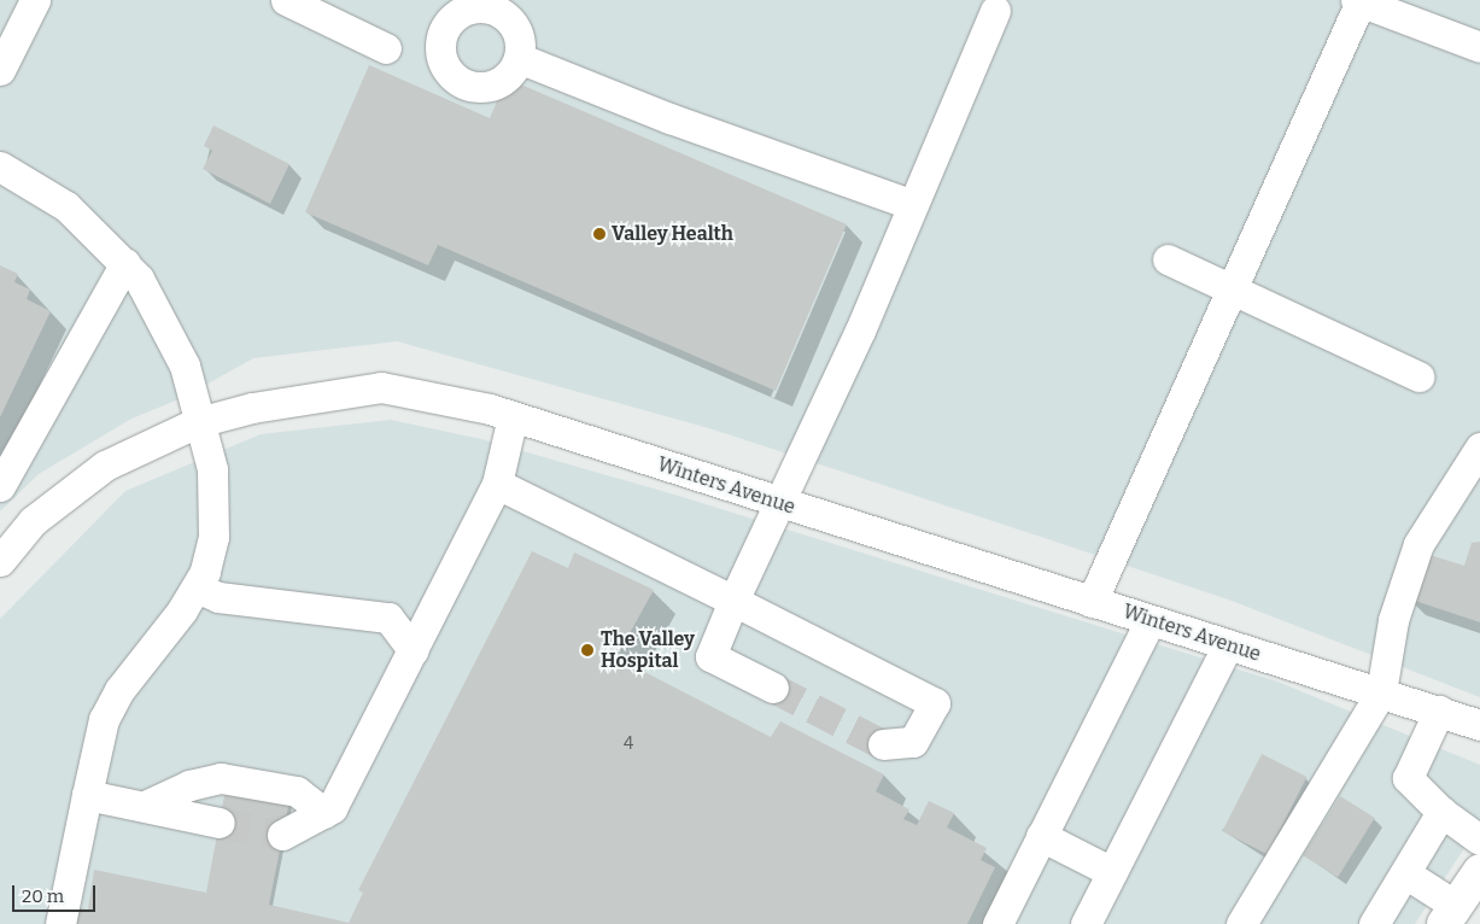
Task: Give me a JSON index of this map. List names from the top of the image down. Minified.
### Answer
{"streets":{"street":["Winters Avenue"]},"places":["Valley Health","The Valley Hospital"],"house_numbers":["4"],"scale_bar":"20 m"}
